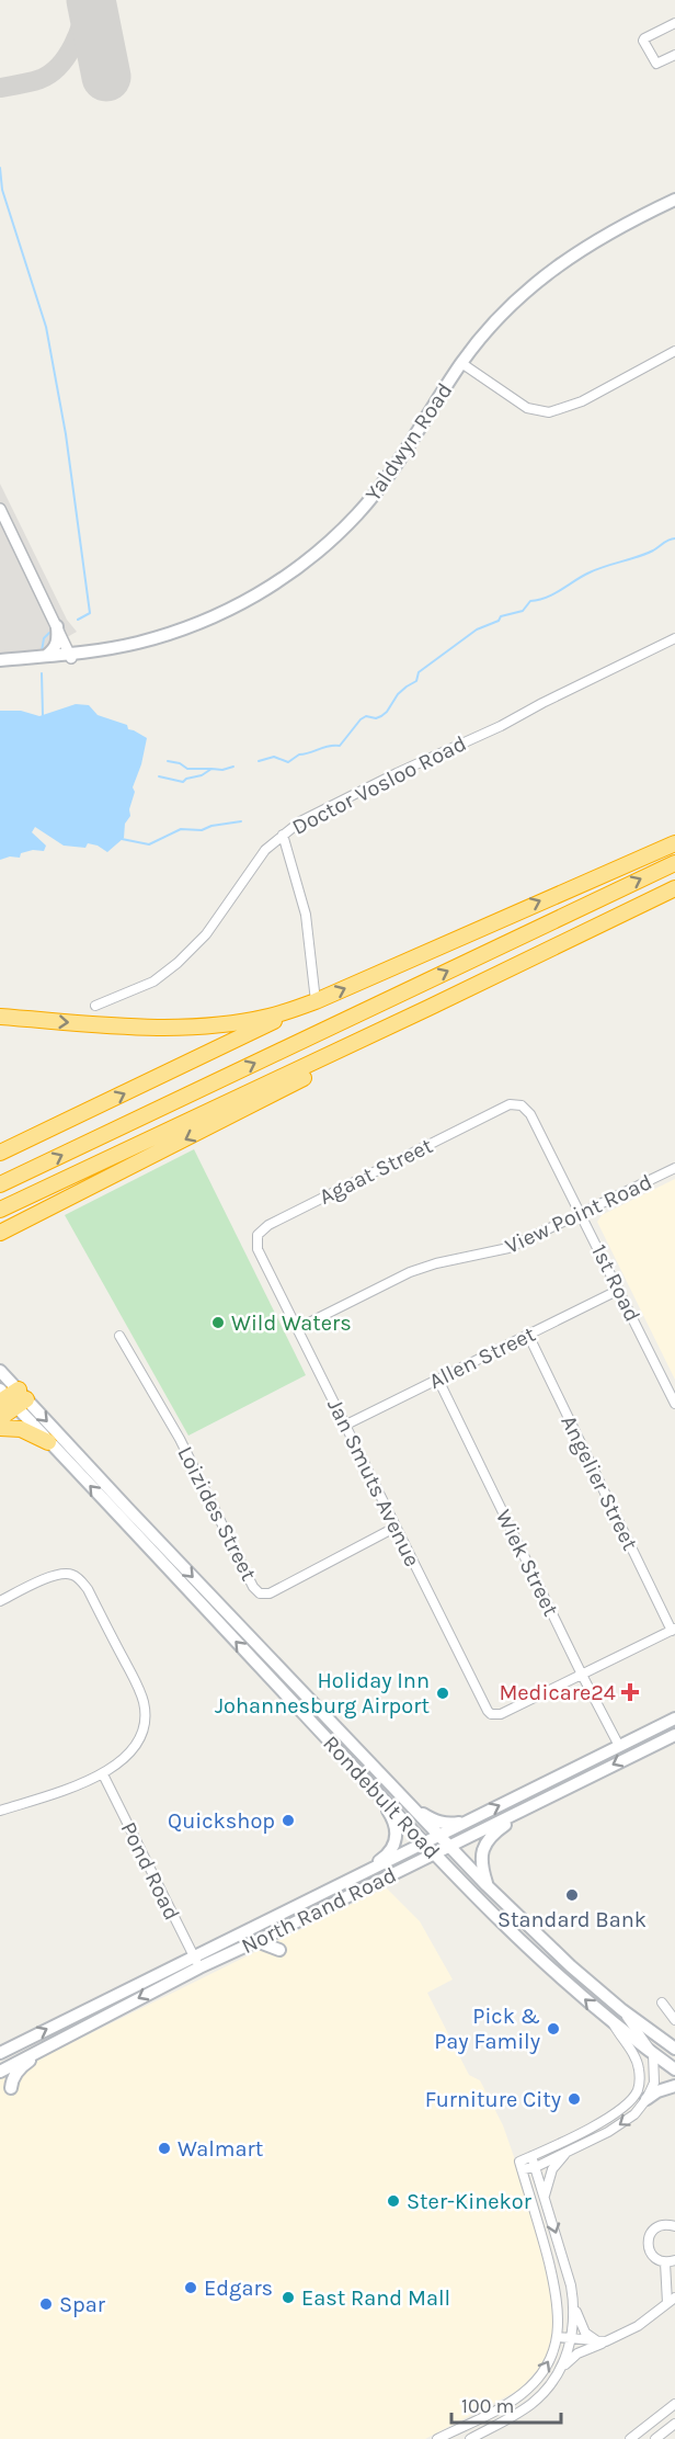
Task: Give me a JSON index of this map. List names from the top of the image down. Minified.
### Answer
{"streets":{"main road":["Yaldwyn Road","Rondebult Road","North Rand Road"],"street":["Doctor Vosloo Road","Agaat Street","View Point Road","1st Road","Allen Street","Jan Smuts Avenue","Angelier Street","Loizides Street","Wiek Street","Pond Road"]},"crossings":[["Agaat Street","1st Road"],["Agaat Street","Jan Smuts Avenue"],["View Point Road","1st Road"],["View Point Road","Jan Smuts Avenue"],["1st Road","Allen Street"],["Allen Street","Jan Smuts Avenue"],["Allen Street","Angelier Street"],["Allen Street","Wiek Street"],["Jan Smuts Avenue","Loizides Street"],["Jan Smuts Avenue","Wiek Street"],["Wiek Street","North Rand Road"],["Rondebult Road","North Rand Road"],["Pond Road","North Rand Road"]],"places":{"other":["Wild Waters","Holiday Inn Johannesburg Airport","Quickshop","Standard Bank","Pick & Pay Family","Furniture City","Walmart","Ster-Kinekor","Edgars","East Rand Mall","Spar"],"health":["Medicare24"]},"scale_bar":"100 m"}
